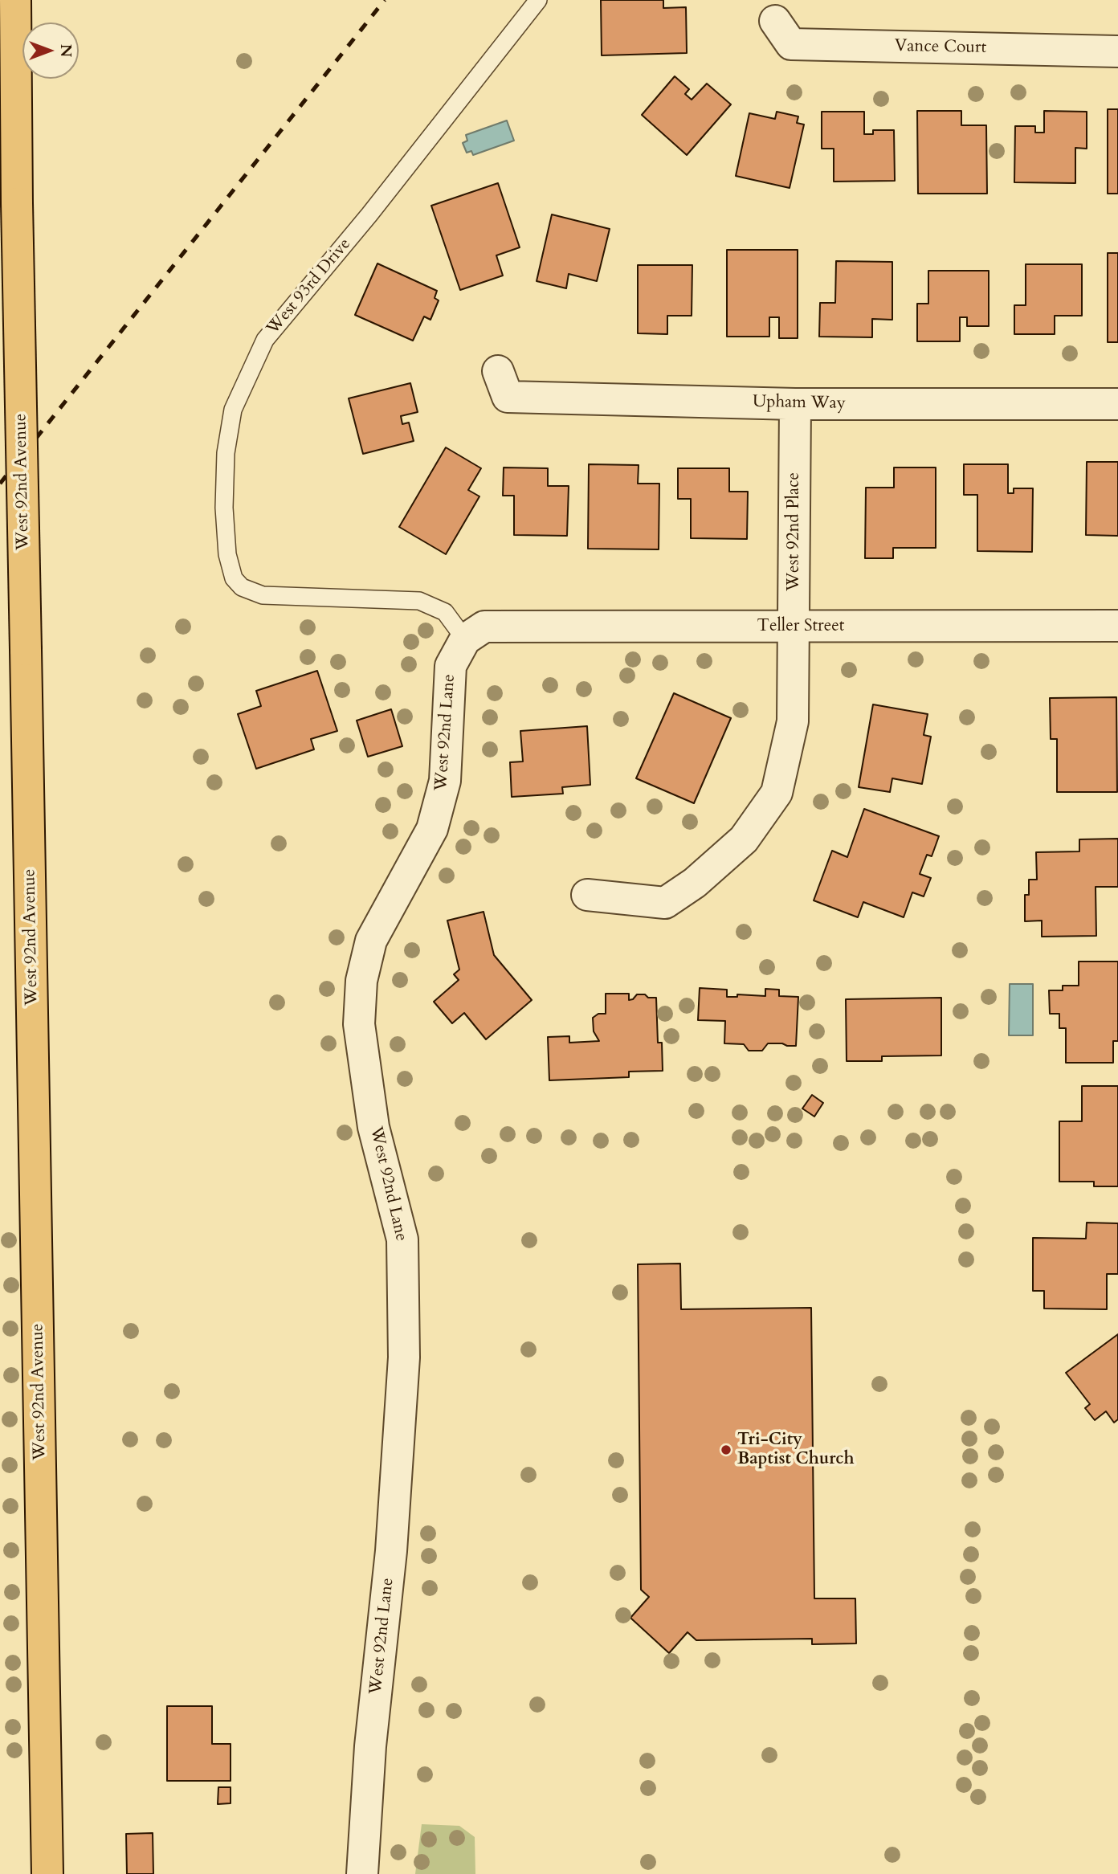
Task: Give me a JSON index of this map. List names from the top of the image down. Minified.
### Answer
{"streets":{"main road":["West 92nd Avenue"],"street":["Vance Court","Upham Way","West 92nd Place","Teller Street","West 92nd Lane"],"lane":["West 93rd Drive"]},"crossings":[["West 93rd Drive","Teller Street"],["West 93rd Drive","West 92nd Lane"],["Upham Way","West 92nd Place"],["West 92nd Place","Teller Street"],["Teller Street","West 92nd Lane"]],"places":["Tri-City Baptist Church"],"north":"right"}
